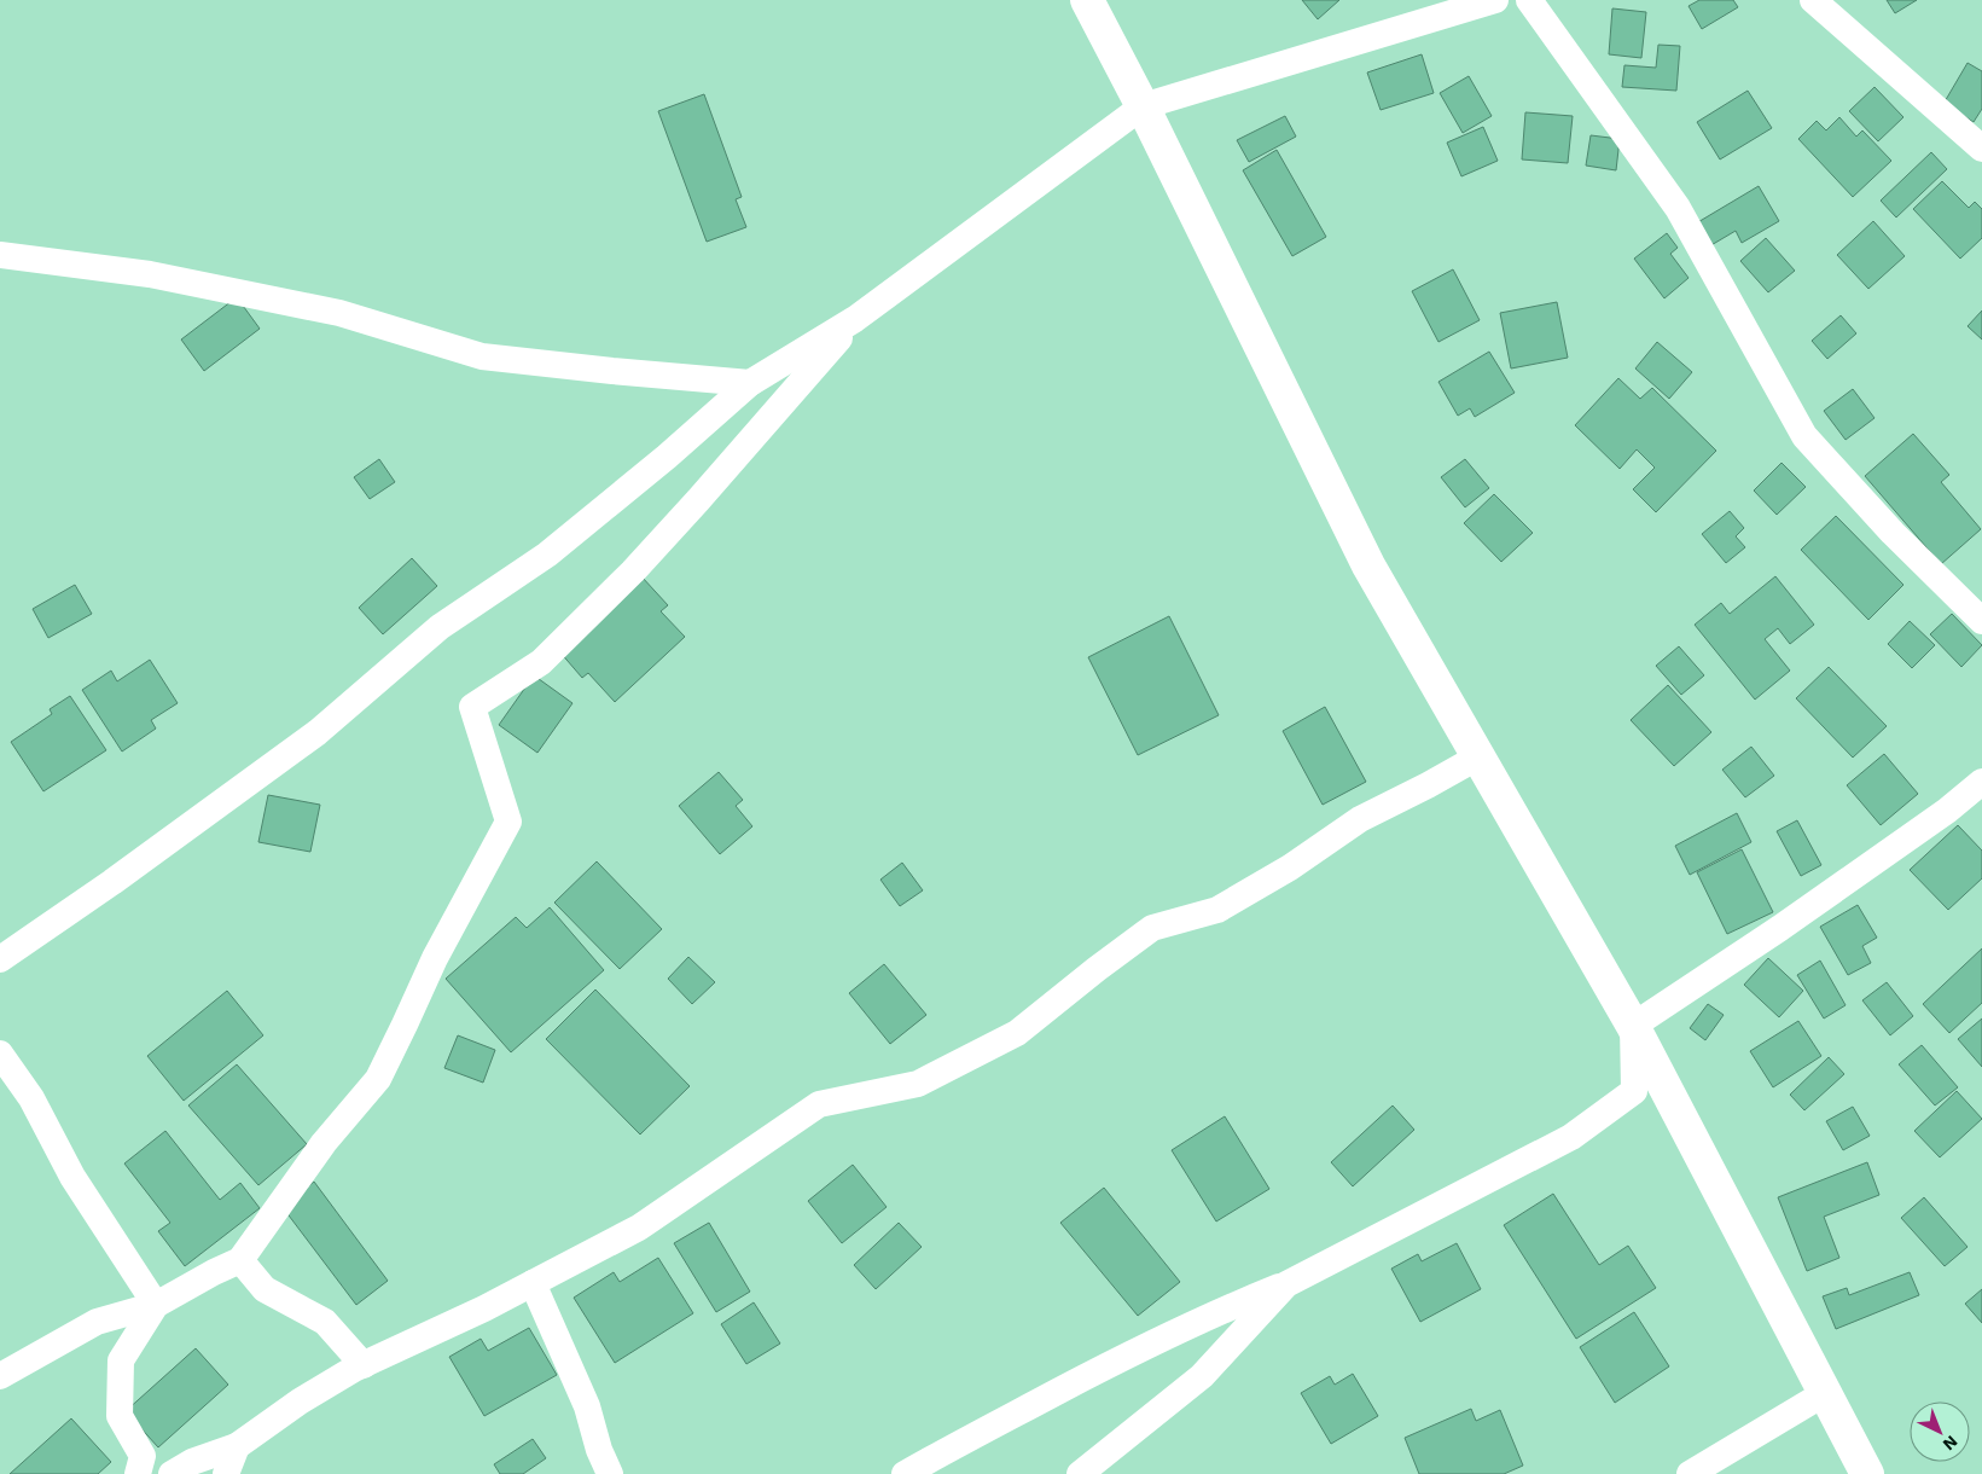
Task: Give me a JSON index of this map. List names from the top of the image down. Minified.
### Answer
{"north":"bottom right"}
